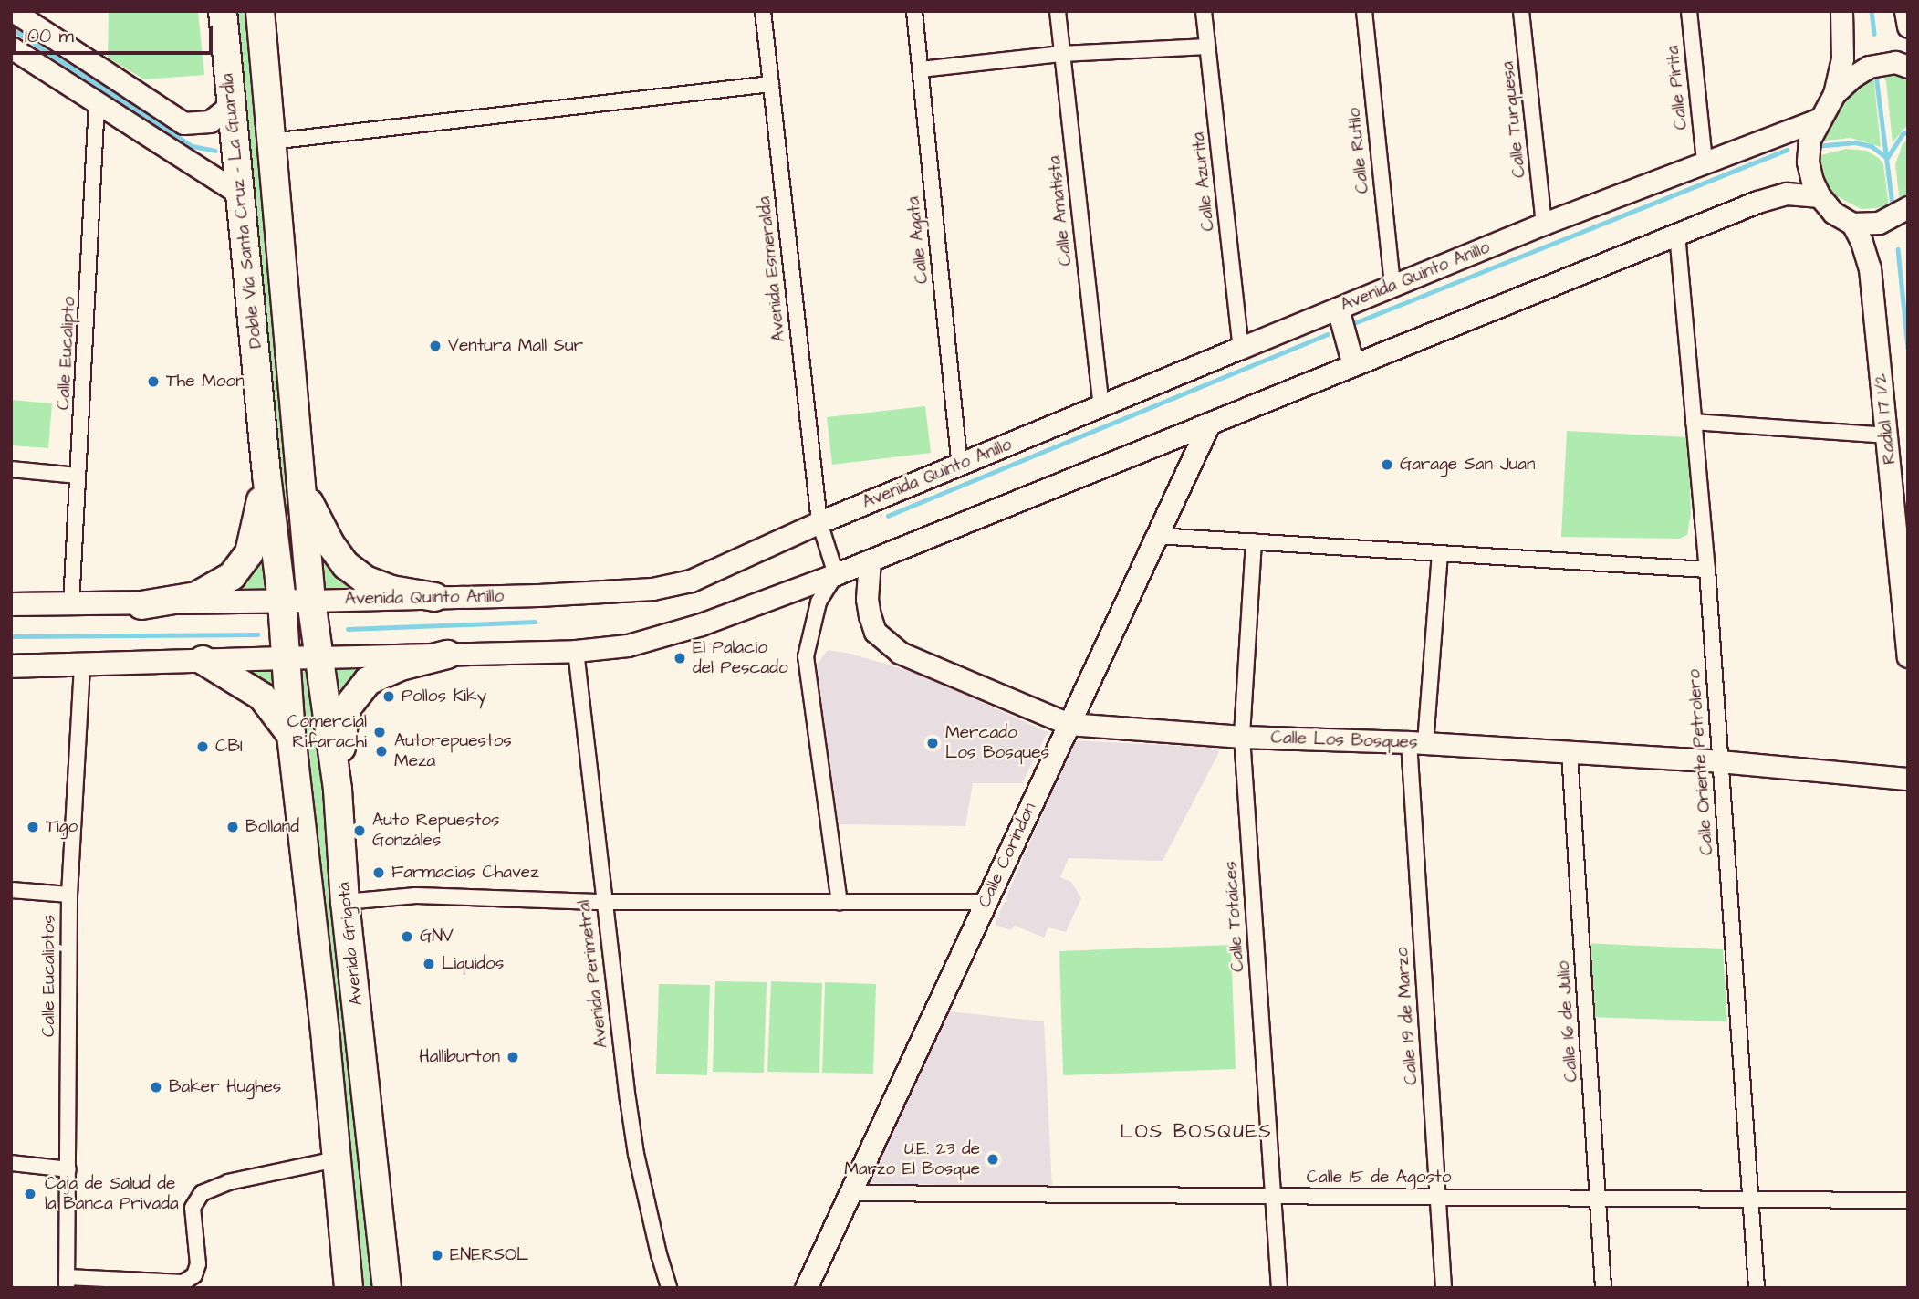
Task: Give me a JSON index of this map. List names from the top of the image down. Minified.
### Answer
{"streets":{"highway":["Doble Vía Santa Cruz - La Guardia","Avenida Grigotá"],"main road":["Avenida Quinto Anillo","Radial 17 1/2","Calle Los Bosques","Calle Corindon"],"street":["Calle Pirita","Calle Turquesa","Calle Rutilo","Calle Azurita","Calle Amatista","Calle Agata","Avenida Esmeralda","Calle Eucalipto","Calle Oriente Petrolero","Calle Totaíces","Avenida Perimetral","Calle Eucaliptos","Calle 19 de Marzo","Calle 16 de Julio","Calle 15 de Agosto"]},"crossings":[["Calle Pirita","Avenida Quinto Anillo"],["Calle Turquesa","Avenida Quinto Anillo"],["Calle Rutilo","Avenida Quinto Anillo"],["Calle Azurita","Avenida Quinto Anillo"],["Doble Vía Santa Cruz - La Guardia","Avenida Quinto Anillo"],["Doble Vía Santa Cruz - La Guardia","Avenida Grigotá"],["Calle Amatista","Avenida Quinto Anillo"],["Calle Agata","Avenida Quinto Anillo"],["Avenida Esmeralda","Avenida Quinto Anillo"],["Avenida Quinto Anillo","Calle Eucalipto"],["Avenida Quinto Anillo","Avenida Grigotá"],["Calle Los Bosques","Calle Oriente Petrolero"],["Calle Los Bosques","Calle Corindon"],["Calle Los Bosques","Calle Totaíces"],["Calle Los Bosques","Calle 19 de Marzo"],["Calle Los Bosques","Calle 16 de Julio"],["Calle Oriente Petrolero","Calle 15 de Agosto"],["Calle Corindon","Calle 15 de Agosto"],["Calle Totaíces","Calle 15 de Agosto"],["Calle 19 de Marzo","Calle 15 de Agosto"],["Calle 16 de Julio","Calle 15 de Agosto"]],"districts":["LOS BOSQUES"],"places":["Ventura Mall Sur","The Moon","Garage San Juan","El Palacio del Pescado","Pollos Kiky","Comercial Rifarachi","Mercado Los Bosques","CBI","Autorepuestos Meza","Tigo","Bolland","Auto Repuestos Gonzáles","Farmacias Chavez","GNV","Liquidos","Halliburton","Baker Hughes","U.E. 23 de Marzo El Bosque","Caja de Salud de la Banca Privada","ENERSOL"],"scale_bar":"100 m"}
